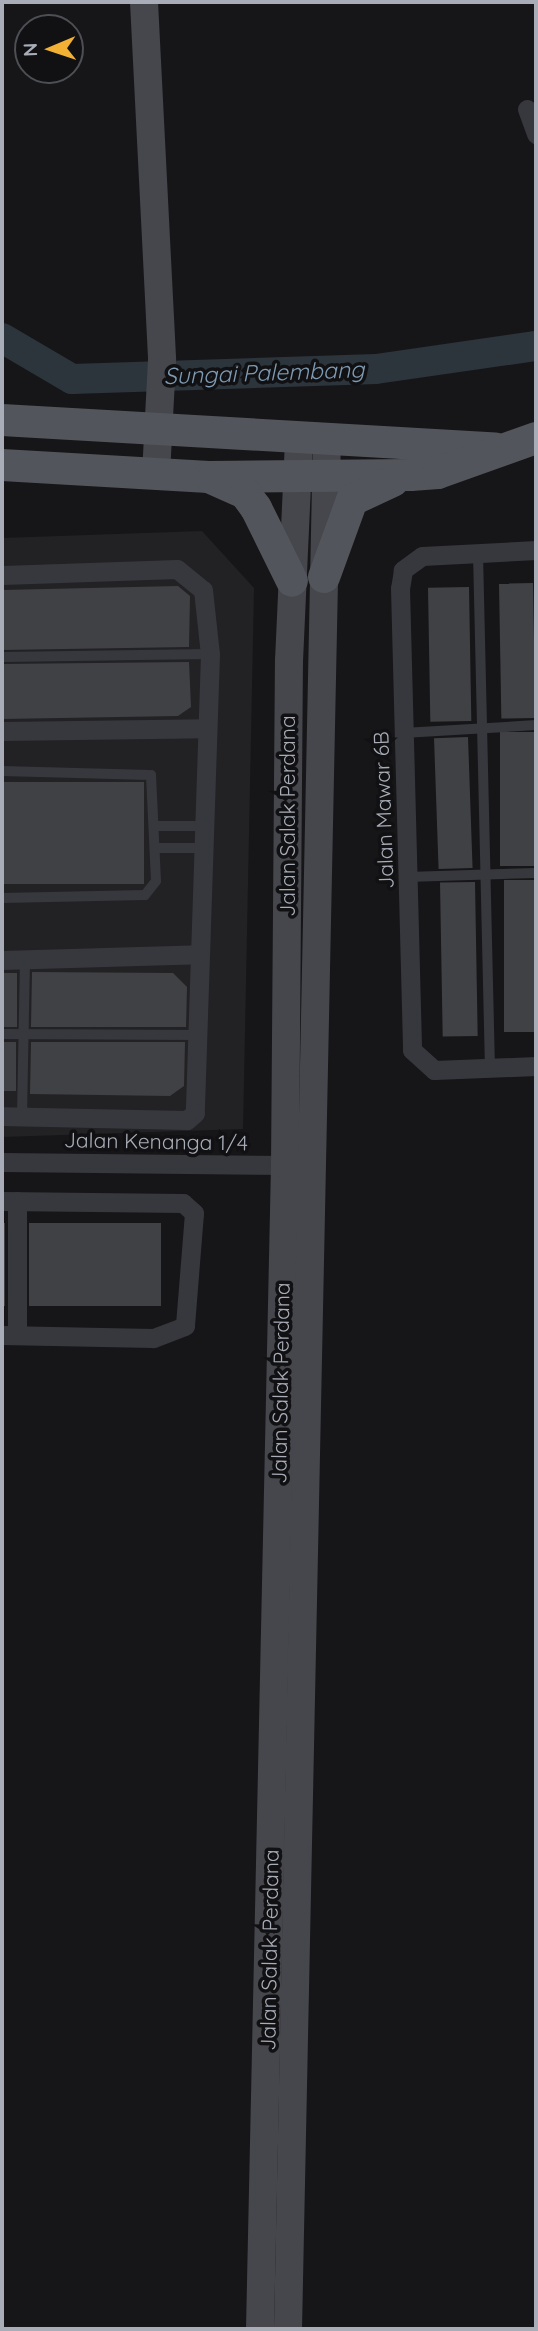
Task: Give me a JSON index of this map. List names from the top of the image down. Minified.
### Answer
{"streets":{"street":["Jalan Mawar 6B","Jalan Salak Perdana","Jalan Kenanga 1/4"]},"crossings":[["Jalan Salak Perdana","Jalan Kenanga 1/4"]],"water":["Sungai Palembang"],"north":"left"}
